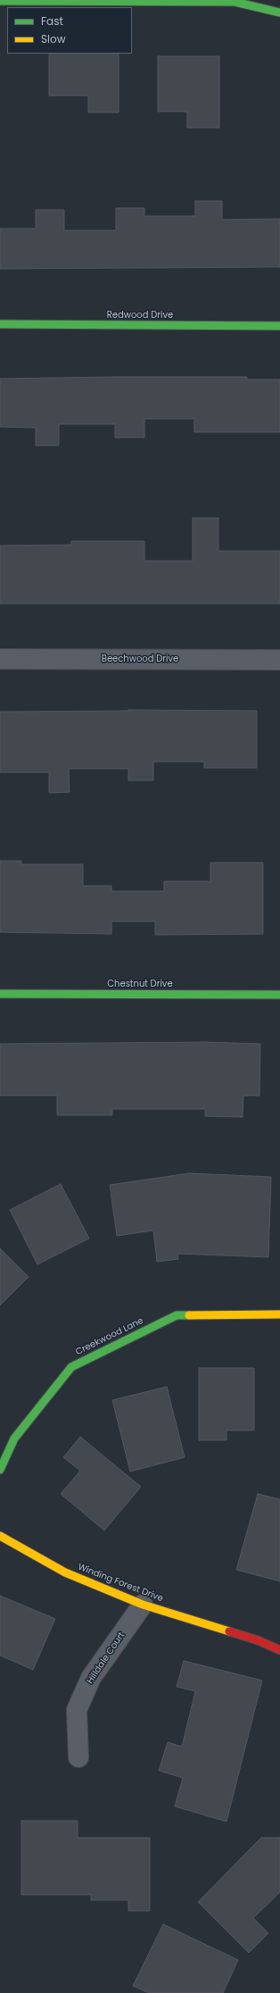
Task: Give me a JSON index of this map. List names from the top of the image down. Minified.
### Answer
{"streets":{"street":["Redwood Drive","Beechwood Drive","Chestnut Drive","Creekwood Lane","Winding Forest Drive","Hilldale Court"]},"crossings":[["Winding Forest Drive","Hilldale Court"]],"legend":["Fast","Slow"]}
